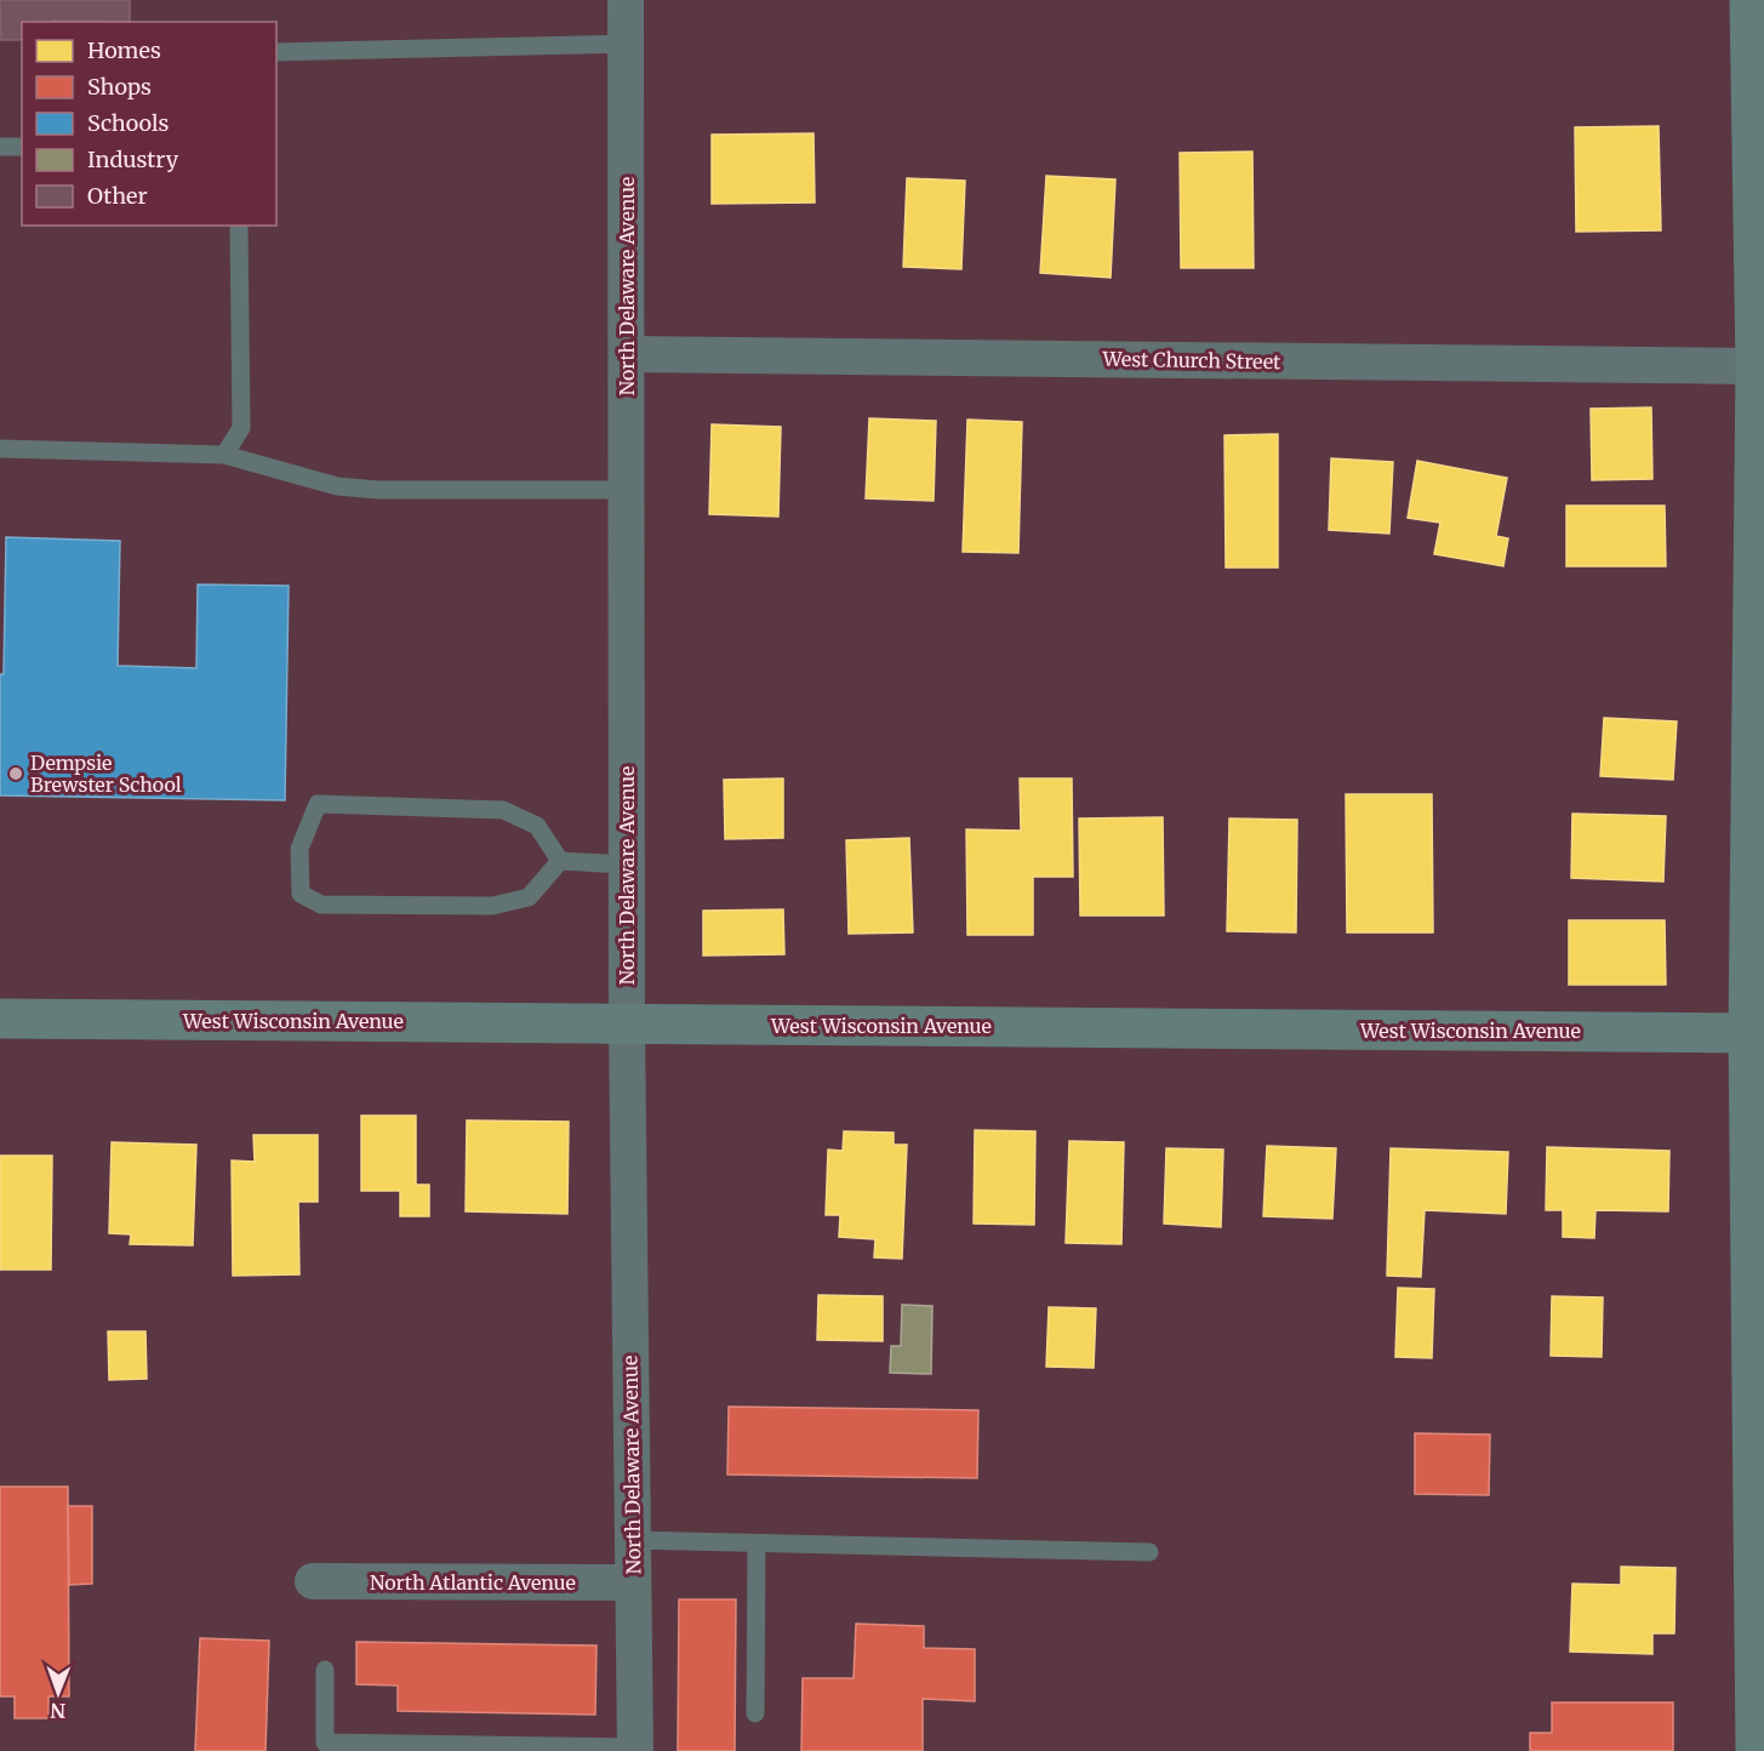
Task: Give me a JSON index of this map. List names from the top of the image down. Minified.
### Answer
{"streets":{"street":["North Delaware Avenue","West Church Street","West Wisconsin Avenue","North Atlantic Avenue"]},"crossings":[["North Delaware Avenue","West Church Street"],["North Delaware Avenue","West Wisconsin Avenue"],["North Delaware Avenue","North Atlantic Avenue"]],"places":["Dempsie Brewster School"],"legend":["Homes","Shops","Schools","Industry","Other"],"north":"bottom"}
